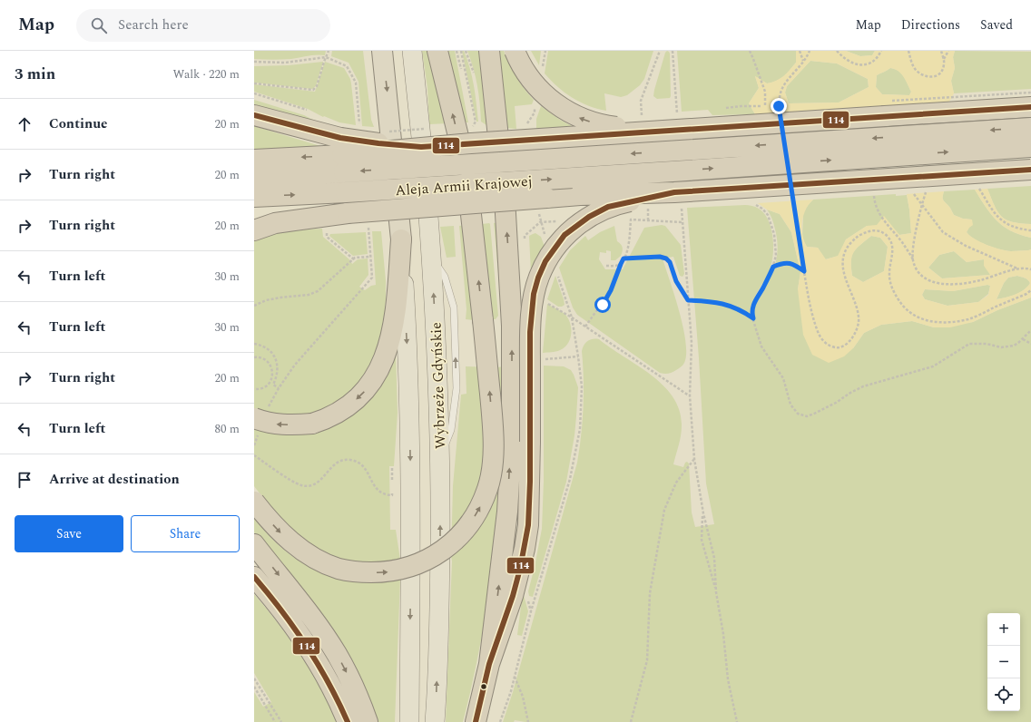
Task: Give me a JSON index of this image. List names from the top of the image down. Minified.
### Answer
{"streets":{"highway":["Aleja Armii Krajowej","Wybrzeże Gdyńskie"]},"lines":["transit line 114"],"page":{"header":"Map","search":"Search here","nav":["Map","Directions","Saved"],"heading":["3 min","Walk · 220 m"],"list":[["Continue","20 m"],["Turn right","20 m"],["Turn right","20 m"],["Turn left","30 m"],["Turn left","30 m"],["Turn right","20 m"],["Turn left","80 m"],"Arrive at destination"],"buttons":["Save","Share"],"map_buttons":["+","−"]}}
